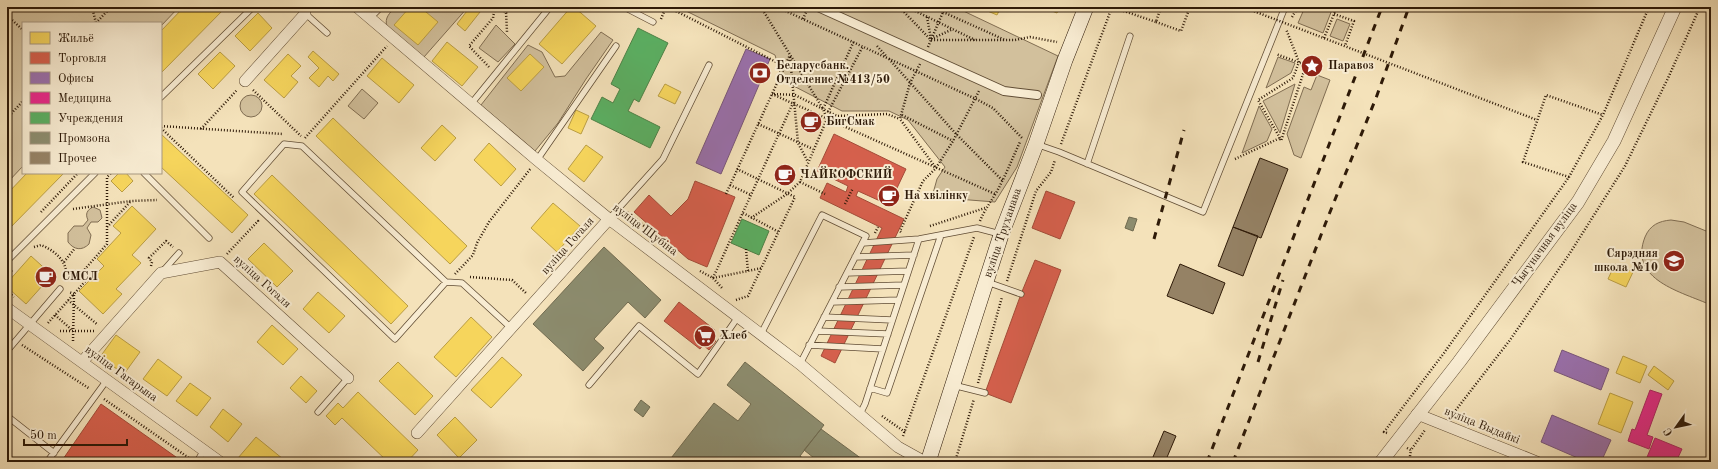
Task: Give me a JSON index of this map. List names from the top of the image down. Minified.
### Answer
{"streets":{"main road":["вуліца Труханава"],"street":["вуліца Шубіна","Чыгуначная вуліца","вуліца Гогаля","вуліца Гагарына","вуліца Выдайкі"]},"crossings":[["вуліца Шубіна","вуліца Гогаля"],["Чыгуначная вуліца","вуліца Выдайкі"]],"places":{"place":["Паравоз"],"bank":["Беларусбанк. Отделение №413/50"],"cafe":["БигСмак","ЧАЙКОФСКИЙ","На хвілінку","СМСЛ"],"school or university":["Сярэдняя школа №10"],"supermarket":["Хлеб"]},"legend":["Жильё","Торговля","Офисы","Медицина","Учреждения","Промзона","Прочее"],"scale_bar":"50 m","north":"bottom left"}
